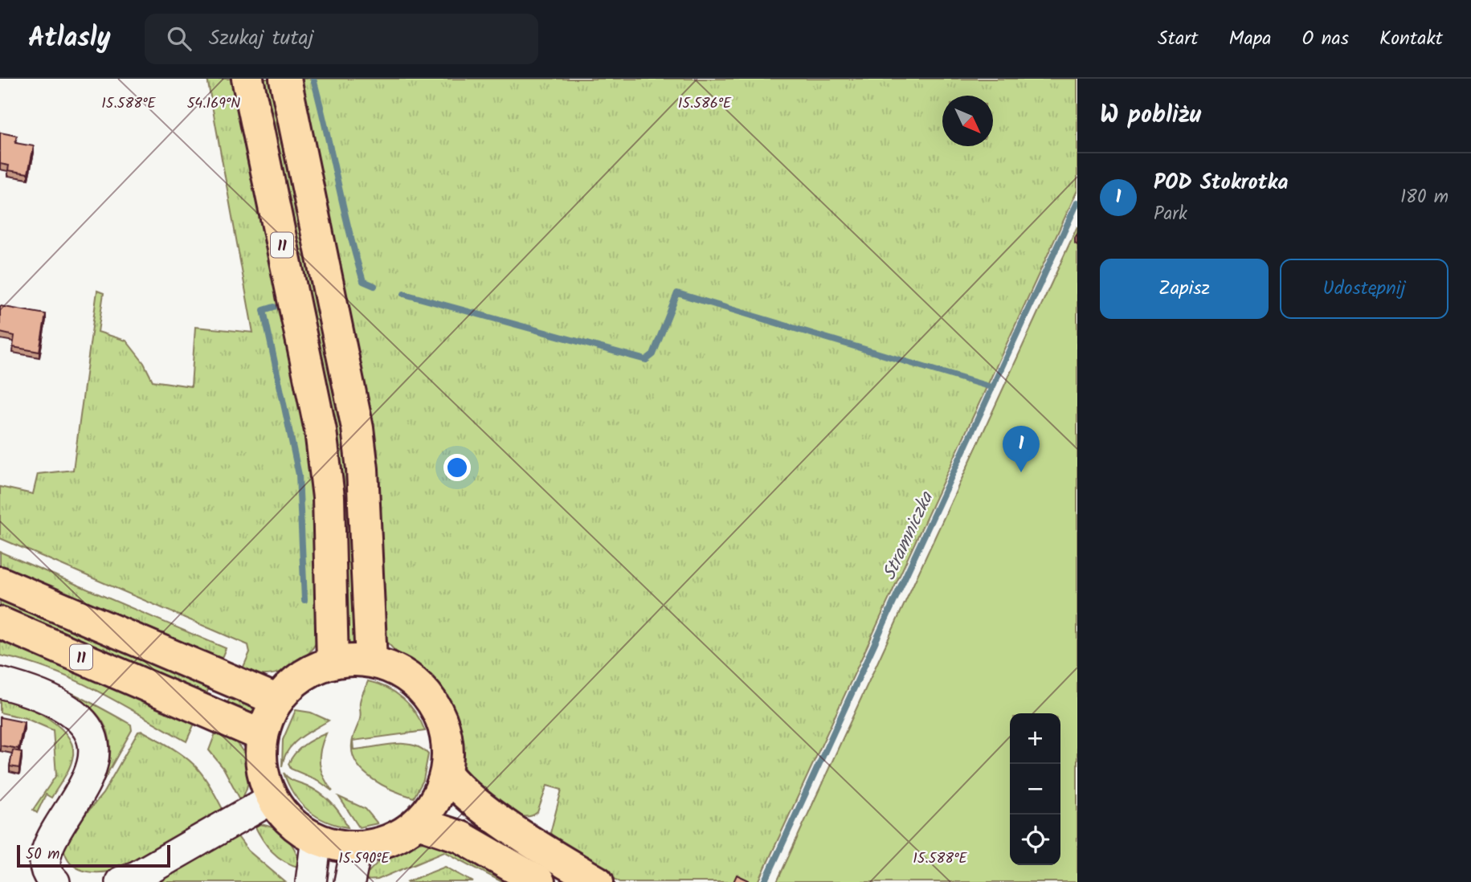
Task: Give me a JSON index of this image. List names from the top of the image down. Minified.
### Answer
{"streets":{"main road":["11"]},"water":["Stramniczka"],"scale_bar":"50 m","north":"bottom right","page":{"header":"Atlasly","search":"Szukaj tutaj","nav":["Start","Mapa","O nas","Kontakt"],"heading":"W pobliżu","list":[{"mark":"1","name":"POD Stokrotka","note":"Park","value":"180 m"}],"buttons":["Zapisz","Udostępnij"],"pins":"1","map_buttons":["+","−"],"scale":"50 m"},"coordinates":["15.588°E","15.586°E","54.169°N","15.590°E"]}
